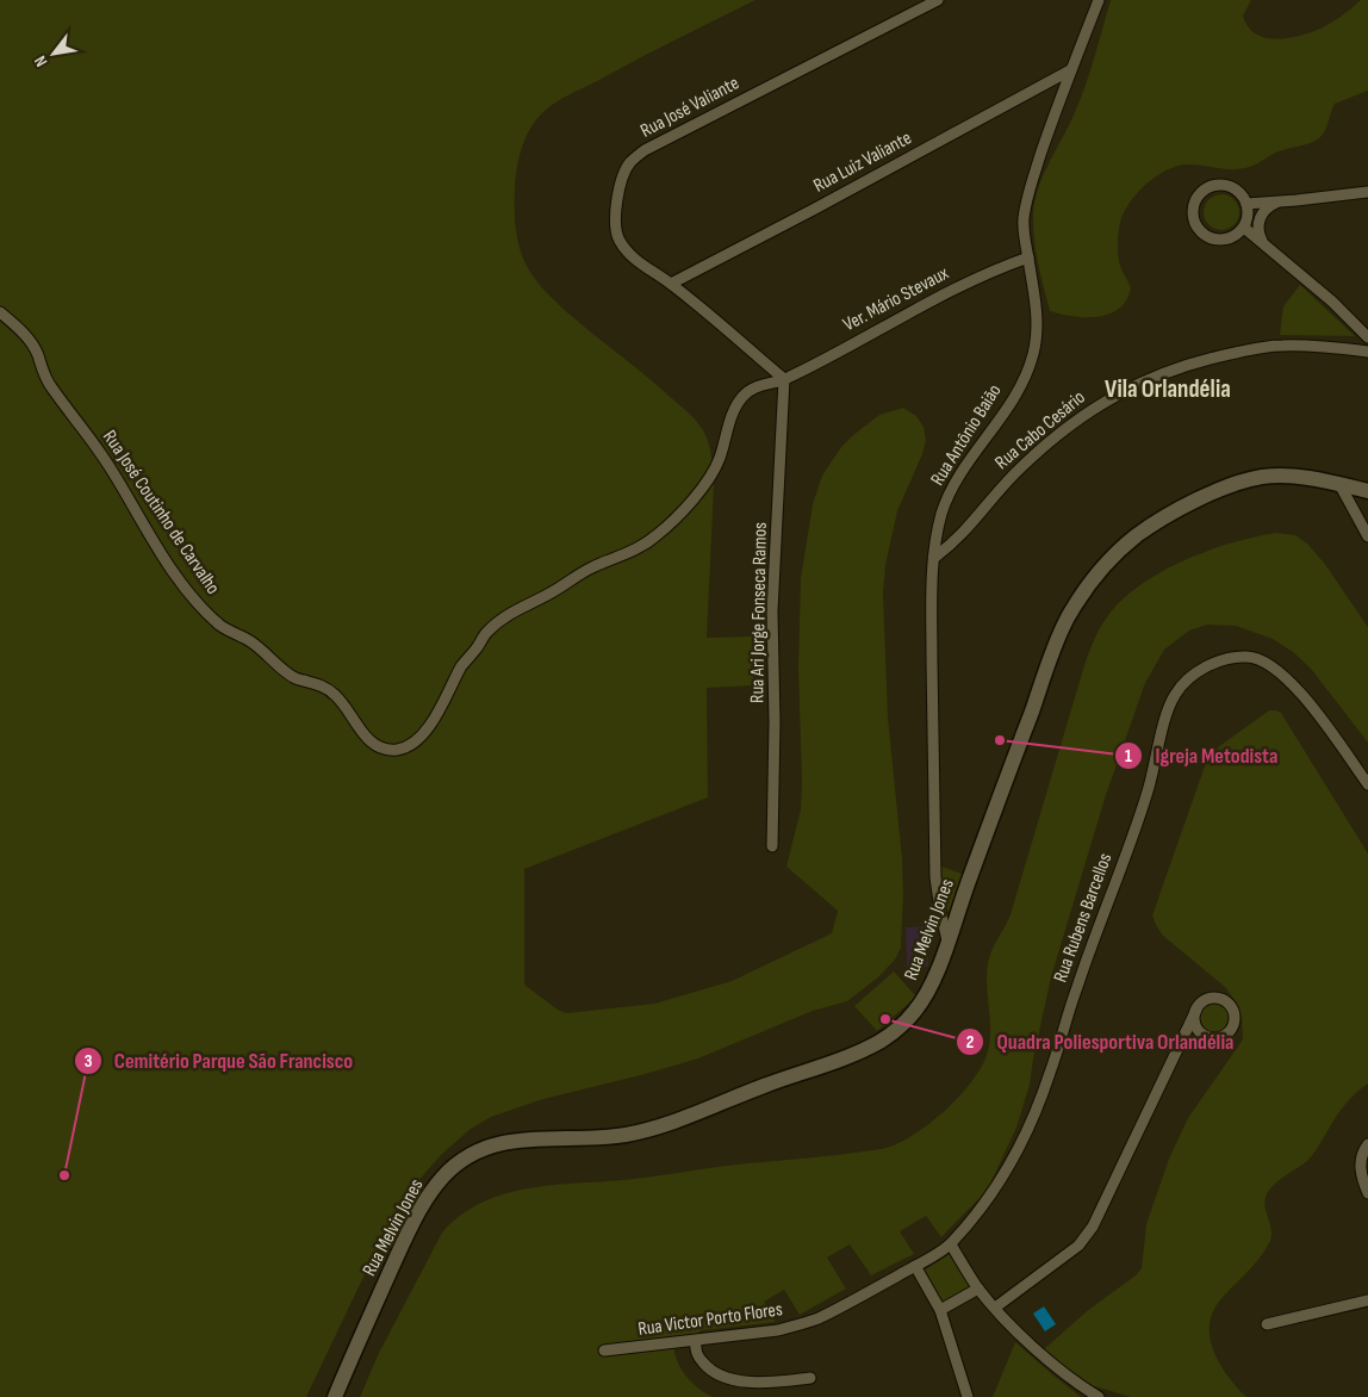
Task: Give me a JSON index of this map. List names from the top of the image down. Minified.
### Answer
{"streets":{"street":["Rua José Valiante","Rua Luiz Valiante","Ver. Mário Stevaux","Rua Cabo Cesário","Rua Antônio Baião","Rua José Coutinho de Carvalho","Rua Ari Jorge Fonseca Ramos","Rua Rubens Barcellos","Rua Melvin Jones","Rua Victor Porto Flores"]},"crossings":[["Rua José Valiante","Rua Luiz Valiante"],["Rua José Valiante","Ver. Mário Stevaux"],["Rua José Valiante","Rua Ari Jorge Fonseca Ramos"],["Rua Luiz Valiante","Rua Antônio Baião"],["Ver. Mário Stevaux","Rua Antônio Baião"],["Ver. Mário Stevaux","Rua José Coutinho de Carvalho"],["Ver. Mário Stevaux","Rua Ari Jorge Fonseca Ramos"],["Rua Cabo Cesário","Rua Antônio Baião"],["Rua Antônio Baião","Rua Melvin Jones"],["Rua Rubens Barcellos","Rua Victor Porto Flores"]],"districts":["Vila Orlandélia"],"places":["Igreja Metodista","Quadra Poliesportiva Orlandélia","Cemitério Parque São Francisco"],"north":"bottom left"}
